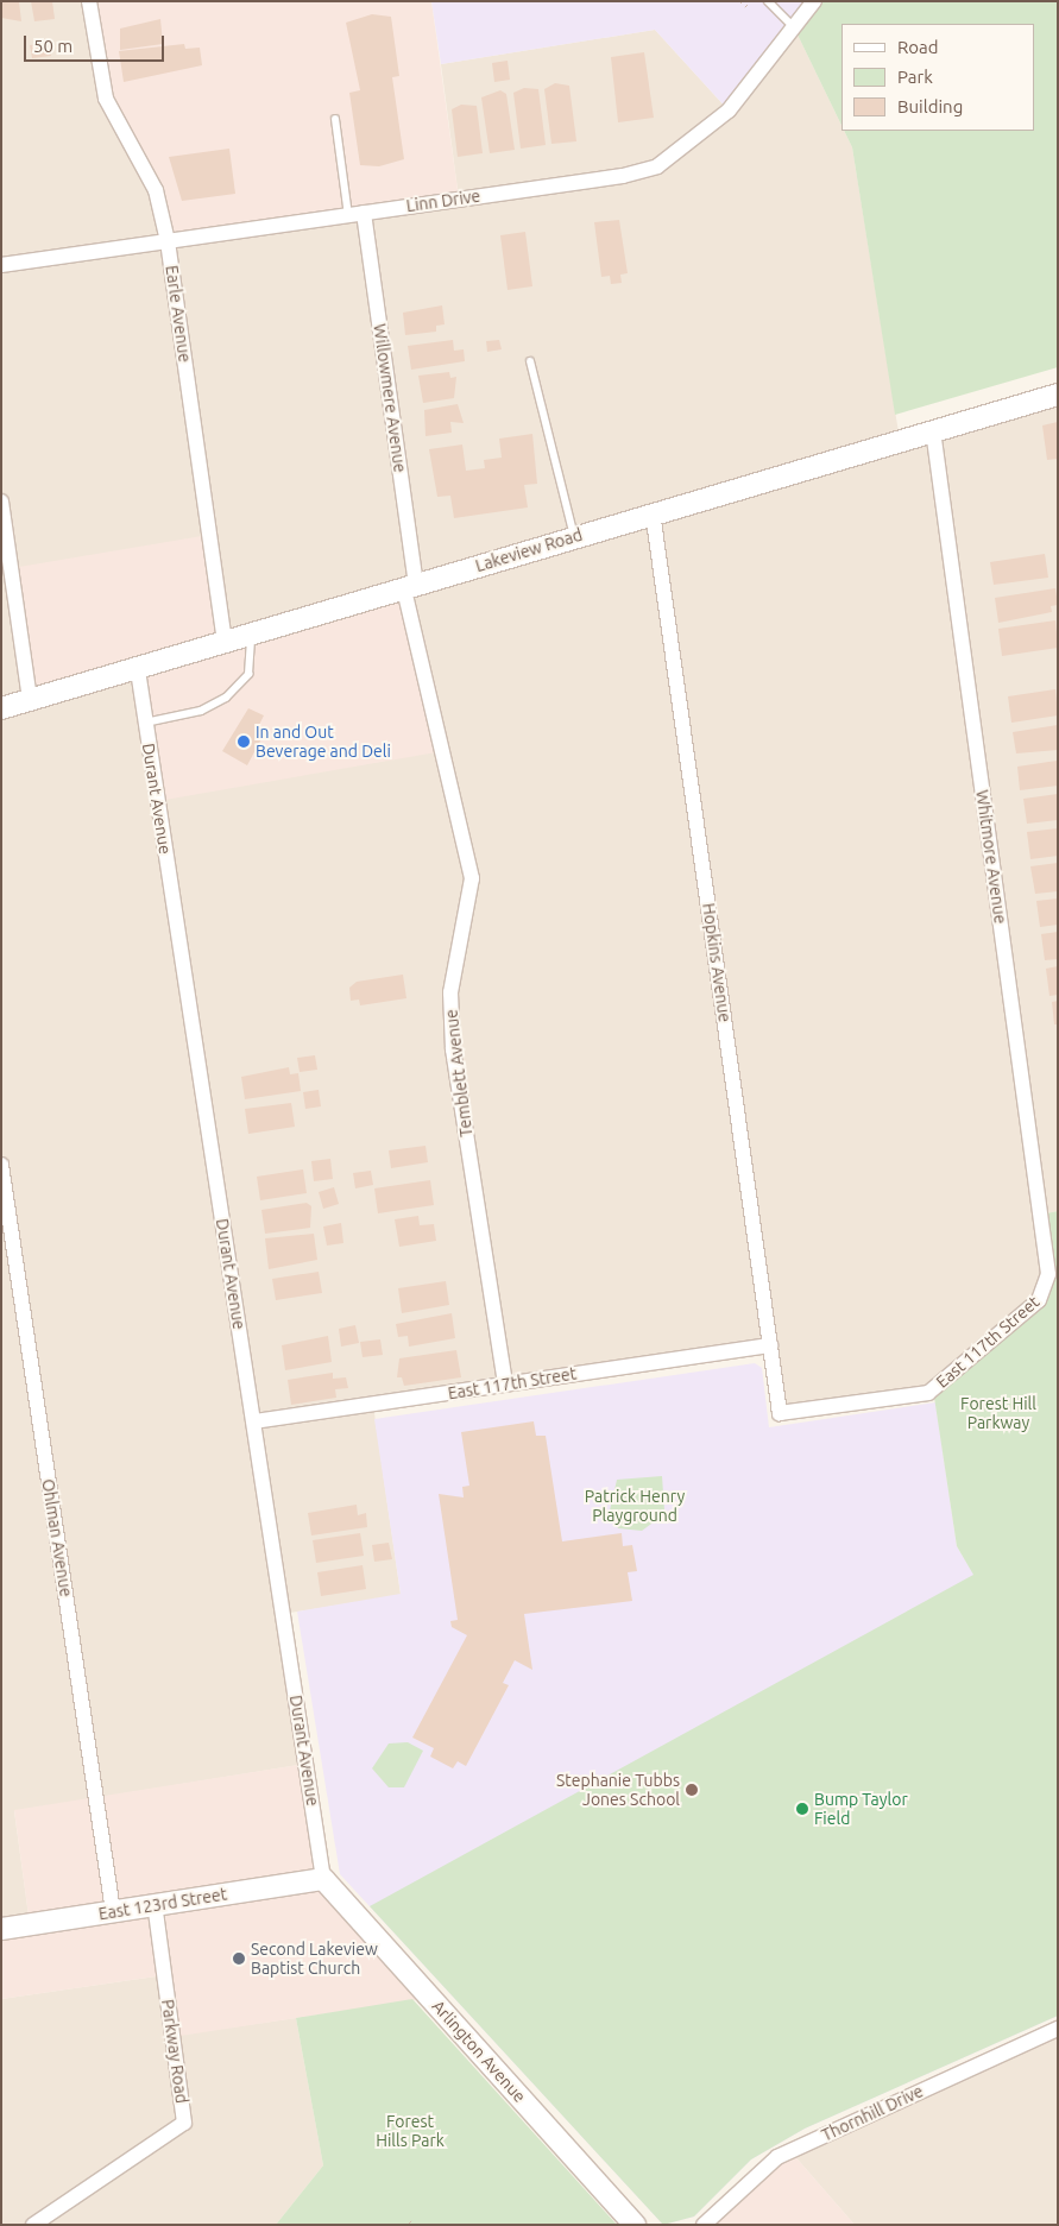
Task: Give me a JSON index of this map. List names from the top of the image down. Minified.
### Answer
{"streets":{"street":["Linn Drive","Earle Avenue","Willowmere Avenue","Lakeview Road","Durant Avenue","Whitmore Avenue","Hopkins Avenue","Temblett Avenue","East 117th Street","Ohlman Avenue","East 123rd Street","Parkway Road","Arlington Avenue","Thornhill Drive"]},"crossings":[["Linn Drive","Earle Avenue"],["Linn Drive","Willowmere Avenue"],["Earle Avenue","Lakeview Road"],["Willowmere Avenue","Lakeview Road"],["Willowmere Avenue","Temblett Avenue"],["Lakeview Road","Durant Avenue"],["Lakeview Road","Whitmore Avenue"],["Lakeview Road","Hopkins Avenue"],["Lakeview Road","Temblett Avenue"],["Durant Avenue","East 117th Street"],["Durant Avenue","East 123rd Street"],["Durant Avenue","Arlington Avenue"],["Whitmore Avenue","East 117th Street"],["Hopkins Avenue","East 117th Street"],["Temblett Avenue","East 117th Street"],["Ohlman Avenue","East 123rd Street"],["East 123rd Street","Parkway Road"],["East 123rd Street","Arlington Avenue"]],"parks":["Forest Hill Parkway","Patrick Henry Playground","Forest Hills Park"],"places":["In and Out Beverage and Deli","Stephanie Tubbs Jones School","Bump Taylor Field","Second Lakeview Baptist Church"],"legend":["Road","Park","Building"],"scale_bar":"50 m"}
